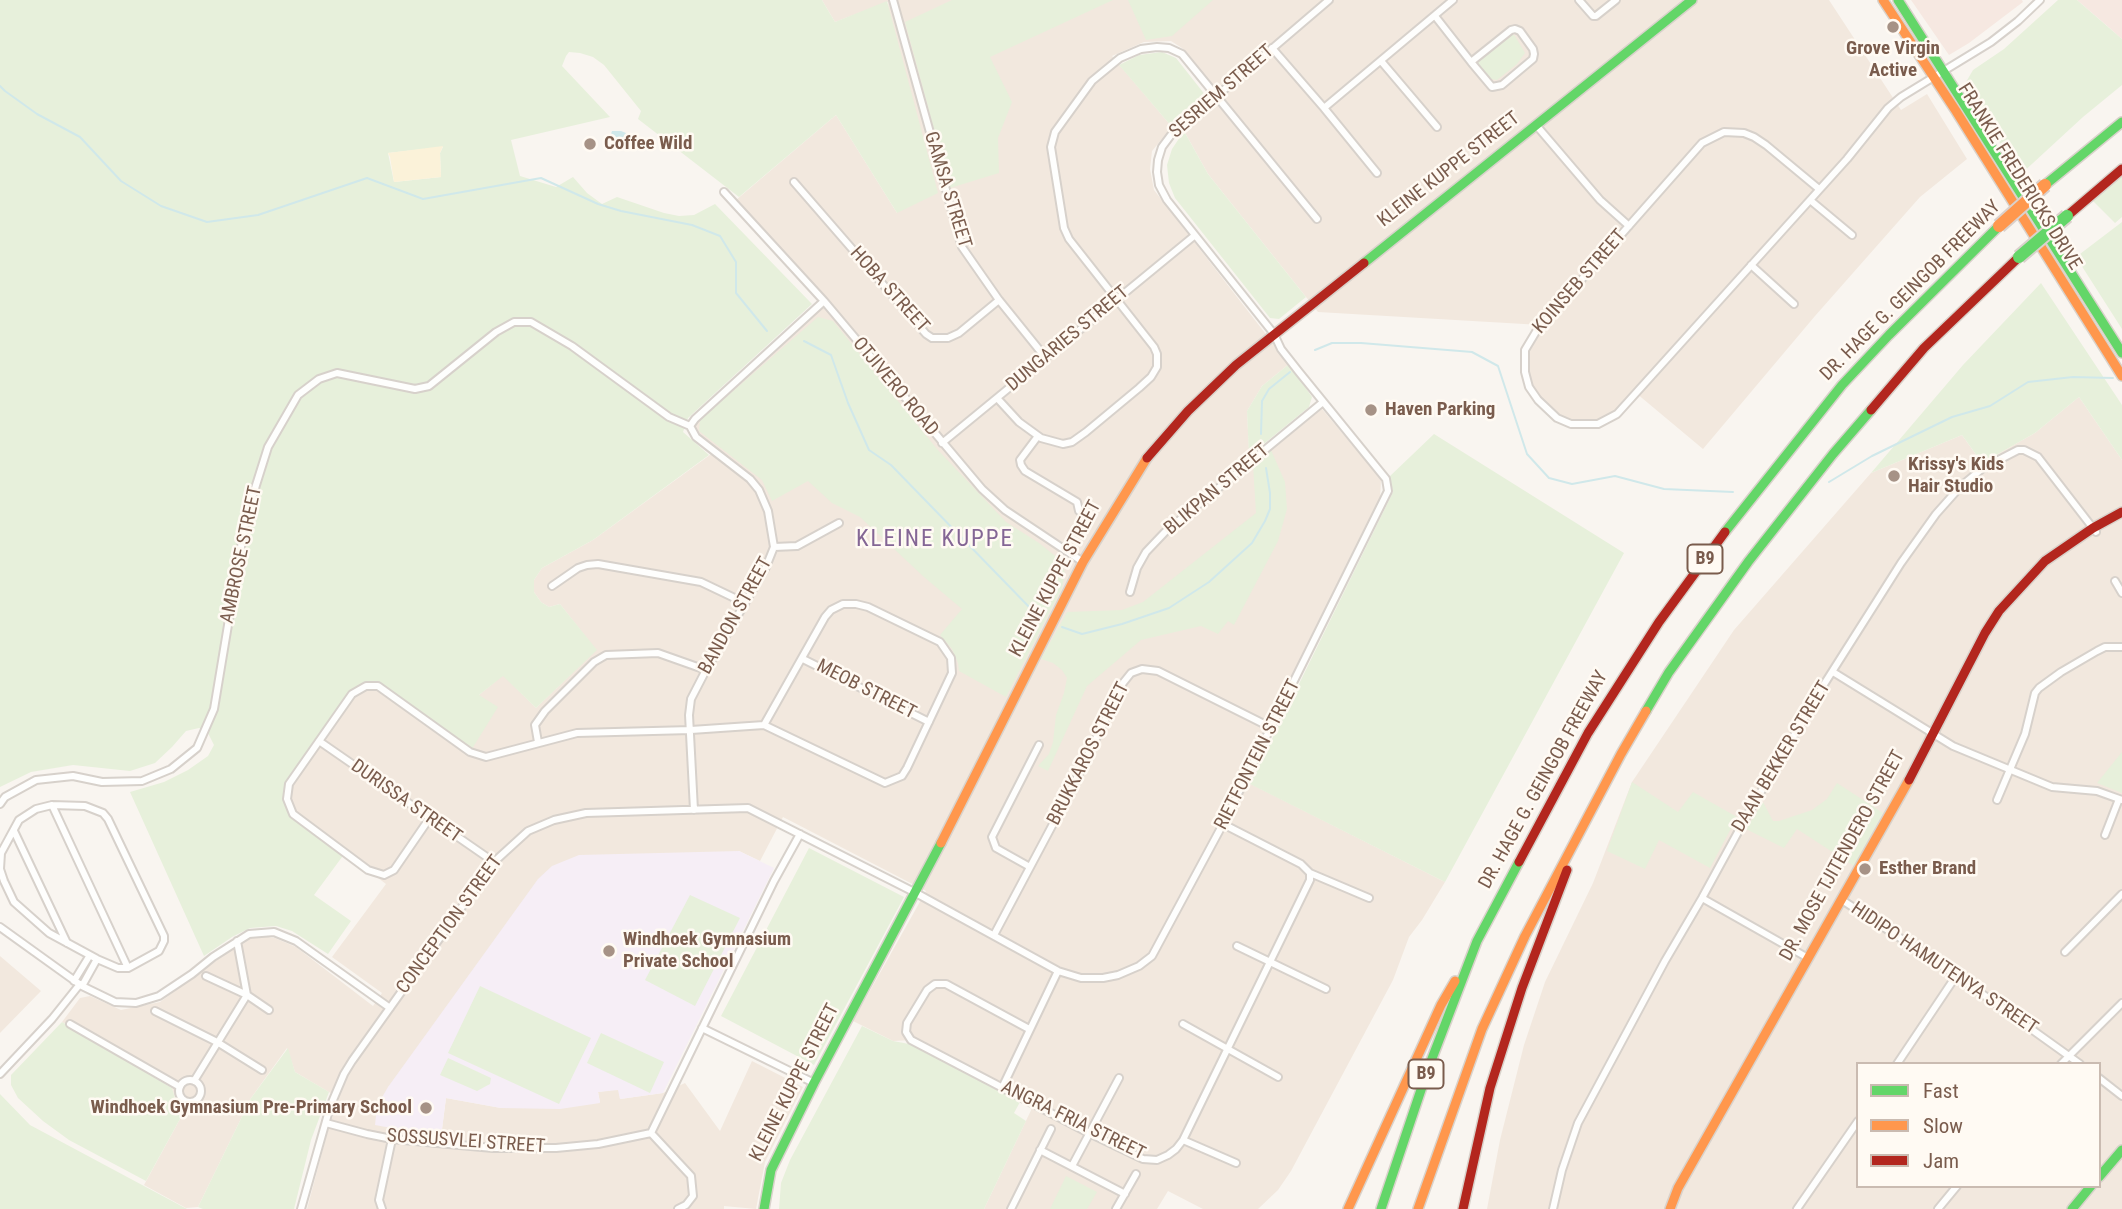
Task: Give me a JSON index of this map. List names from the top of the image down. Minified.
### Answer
{"streets":{"main road":["KLEINE KUPPE STREET","FRANKIE FREDERICKS DRIVE","DR. HAGE G. GEINGOB FREEWAY","B9","DR. MOSE TJITENDERO STREET"],"street":["SESRIEM STREET","GAMSA STREET","KOINSEB STREET","HOBA STREET","DUNGARIES STREET","OTJIVERO ROAD","BLIKPAN STREET","AMBROSE STREET","BANDON STREET","MEOB STREET","BRUKKAROS STREET","RIETFONTEIN STREET","DAAN BEKKER STREET","DURISSA STREET","CONCEPTION STREET","HIDIPO HAMUTENYA STREET","ANGRA FRIA STREET","SOSSUSVLEI STREET"]},"crossings":[["SESRIEM STREET","KLEINE KUPPE STREET"],["SESRIEM STREET","DUNGARIES STREET"],["SESRIEM STREET","RIETFONTEIN STREET"],["KLEINE KUPPE STREET","OTJIVERO ROAD"],["KLEINE KUPPE STREET","RIETFONTEIN STREET"],["KLEINE KUPPE STREET","CONCEPTION STREET"],["FRANKIE FREDERICKS DRIVE","KOINSEB STREET"],["GAMSA STREET","HOBA STREET"],["GAMSA STREET","DUNGARIES STREET"],["DUNGARIES STREET","OTJIVERO ROAD"],["BLIKPAN STREET","RIETFONTEIN STREET"],["AMBROSE STREET","BANDON STREET"],["BANDON STREET","CONCEPTION STREET"],["BRUKKAROS STREET","RIETFONTEIN STREET"],["RIETFONTEIN STREET","CONCEPTION STREET"],["DAAN BEKKER STREET","DR. MOSE TJITENDERO STREET"],["DURISSA STREET","CONCEPTION STREET"],["DR. MOSE TJITENDERO STREET","HIDIPO HAMUTENYA STREET"],["CONCEPTION STREET","SOSSUSVLEI STREET"]],"districts":["KLEINE KUPPE"],"places":["Grove Virgin Active","Coffee Wild","Haven Parking","Krissy's Kids Hair Studio","Esther Brand","Windhoek Gymnasium Private School","Windhoek Gymnasium Pre-Primary School"],"legend":["Fast","Slow","Jam"]}
